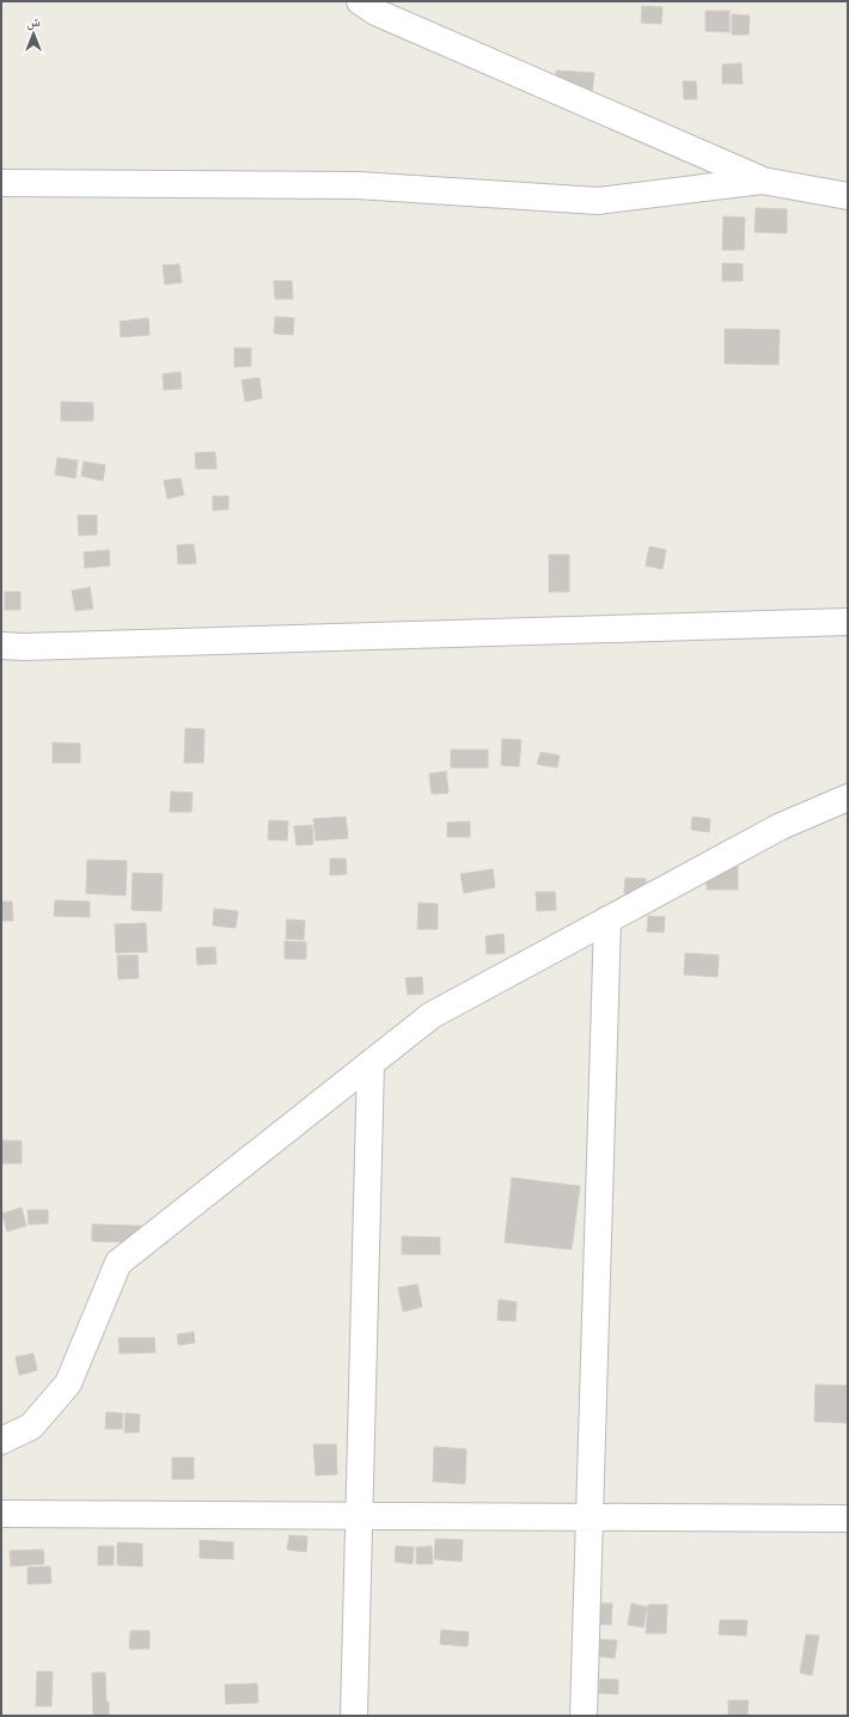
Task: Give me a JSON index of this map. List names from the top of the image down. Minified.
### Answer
{"north":"top"}
